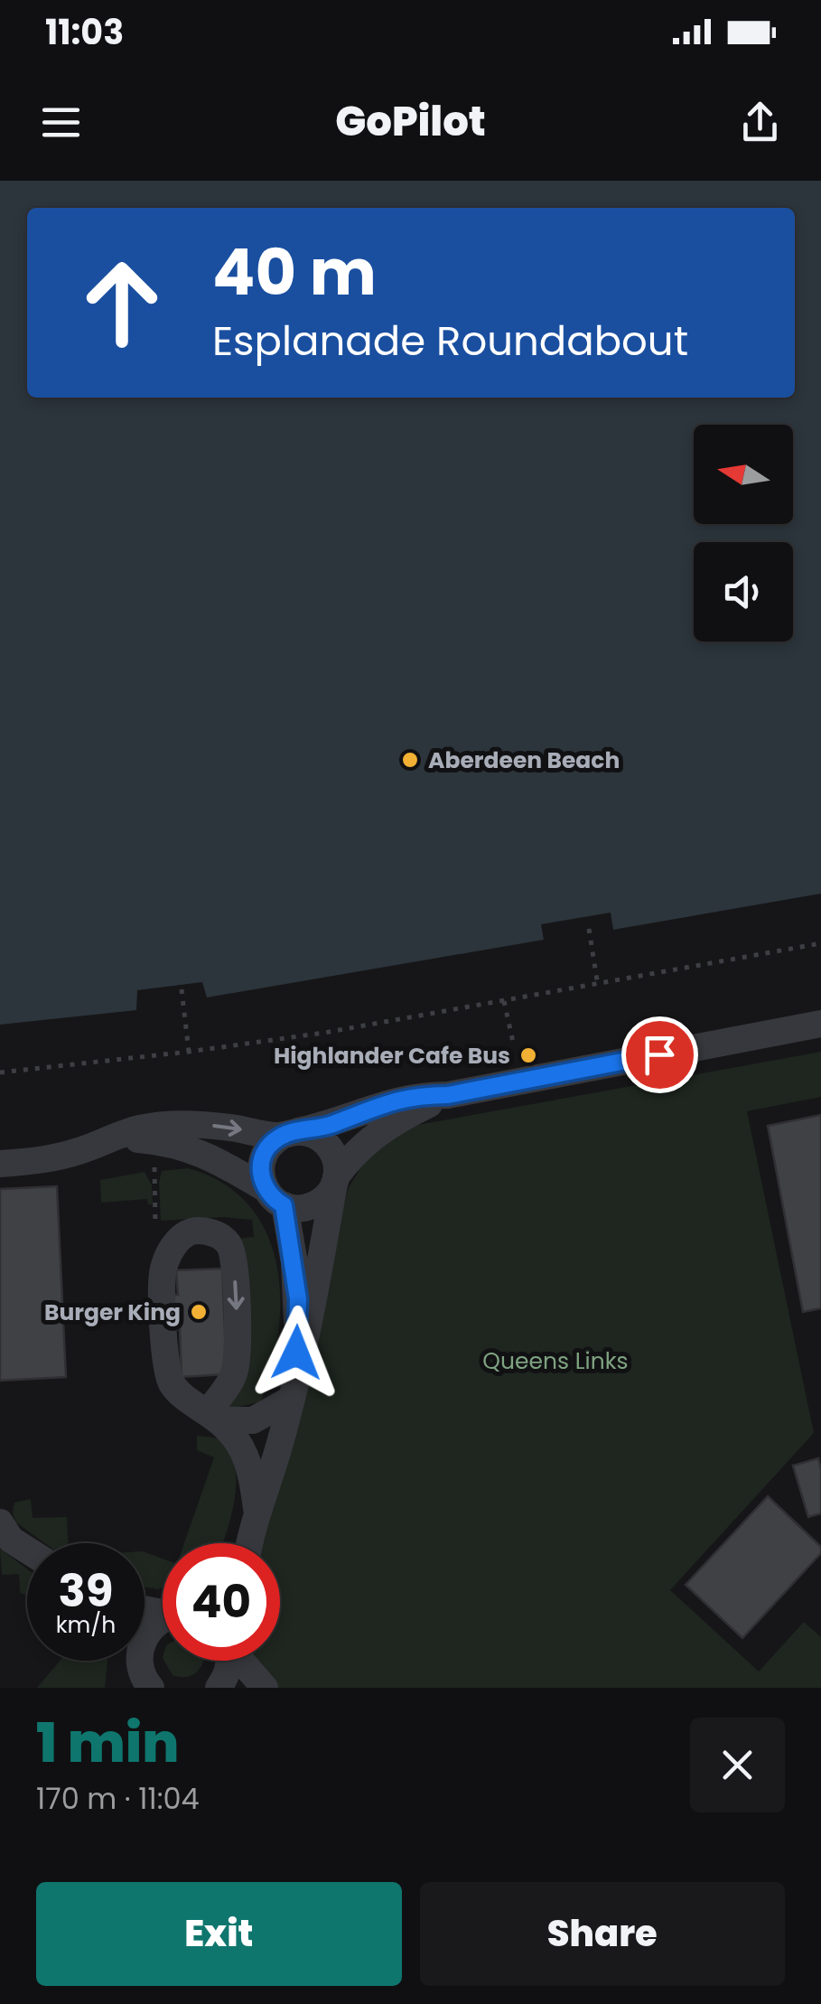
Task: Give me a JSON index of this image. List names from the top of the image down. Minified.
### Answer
{"parks":["Queens Links"],"places":["Aberdeen Beach","Highlander Cafe Bus","Burger King"],"north":"left","page":{"status":"11:03","header":"GoPilot","turn":["40 m","Esplanade Roundabout"],"speed":"39 km/h","limit":"40","heading":["1 min","170 m · 11:04"],"buttons":["Exit","Share"]}}
